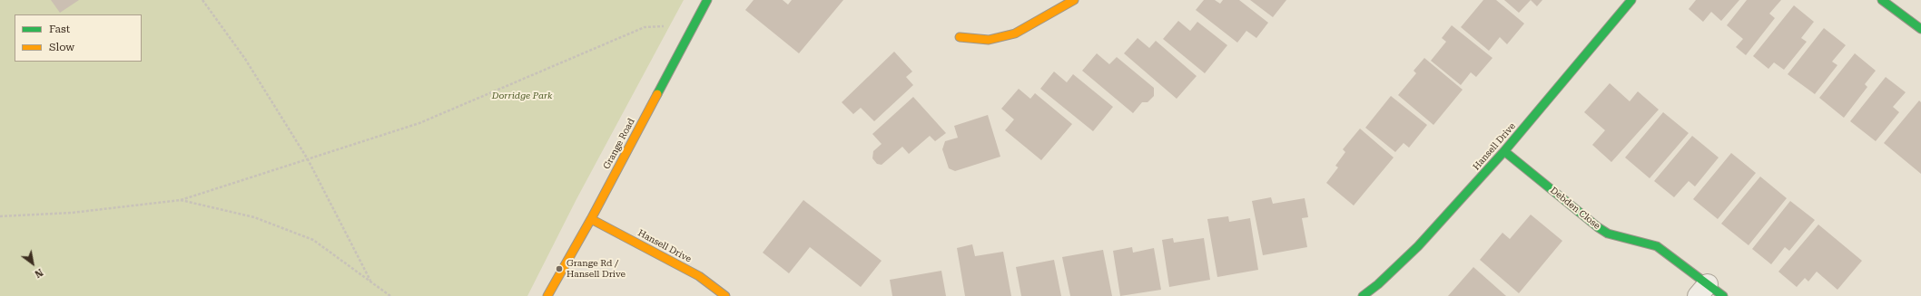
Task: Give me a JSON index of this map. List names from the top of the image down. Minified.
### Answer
{"streets":{"street":["Grange Road","Hansell Drive","Debden Close"]},"crossings":[["Grange Road","Hansell Drive"],["Hansell Drive","Debden Close"]],"parks":["Dorridge Park"],"places":["Grange Rd / Hansell Drive"],"legend":["Fast","Slow"],"north":"bottom right"}
